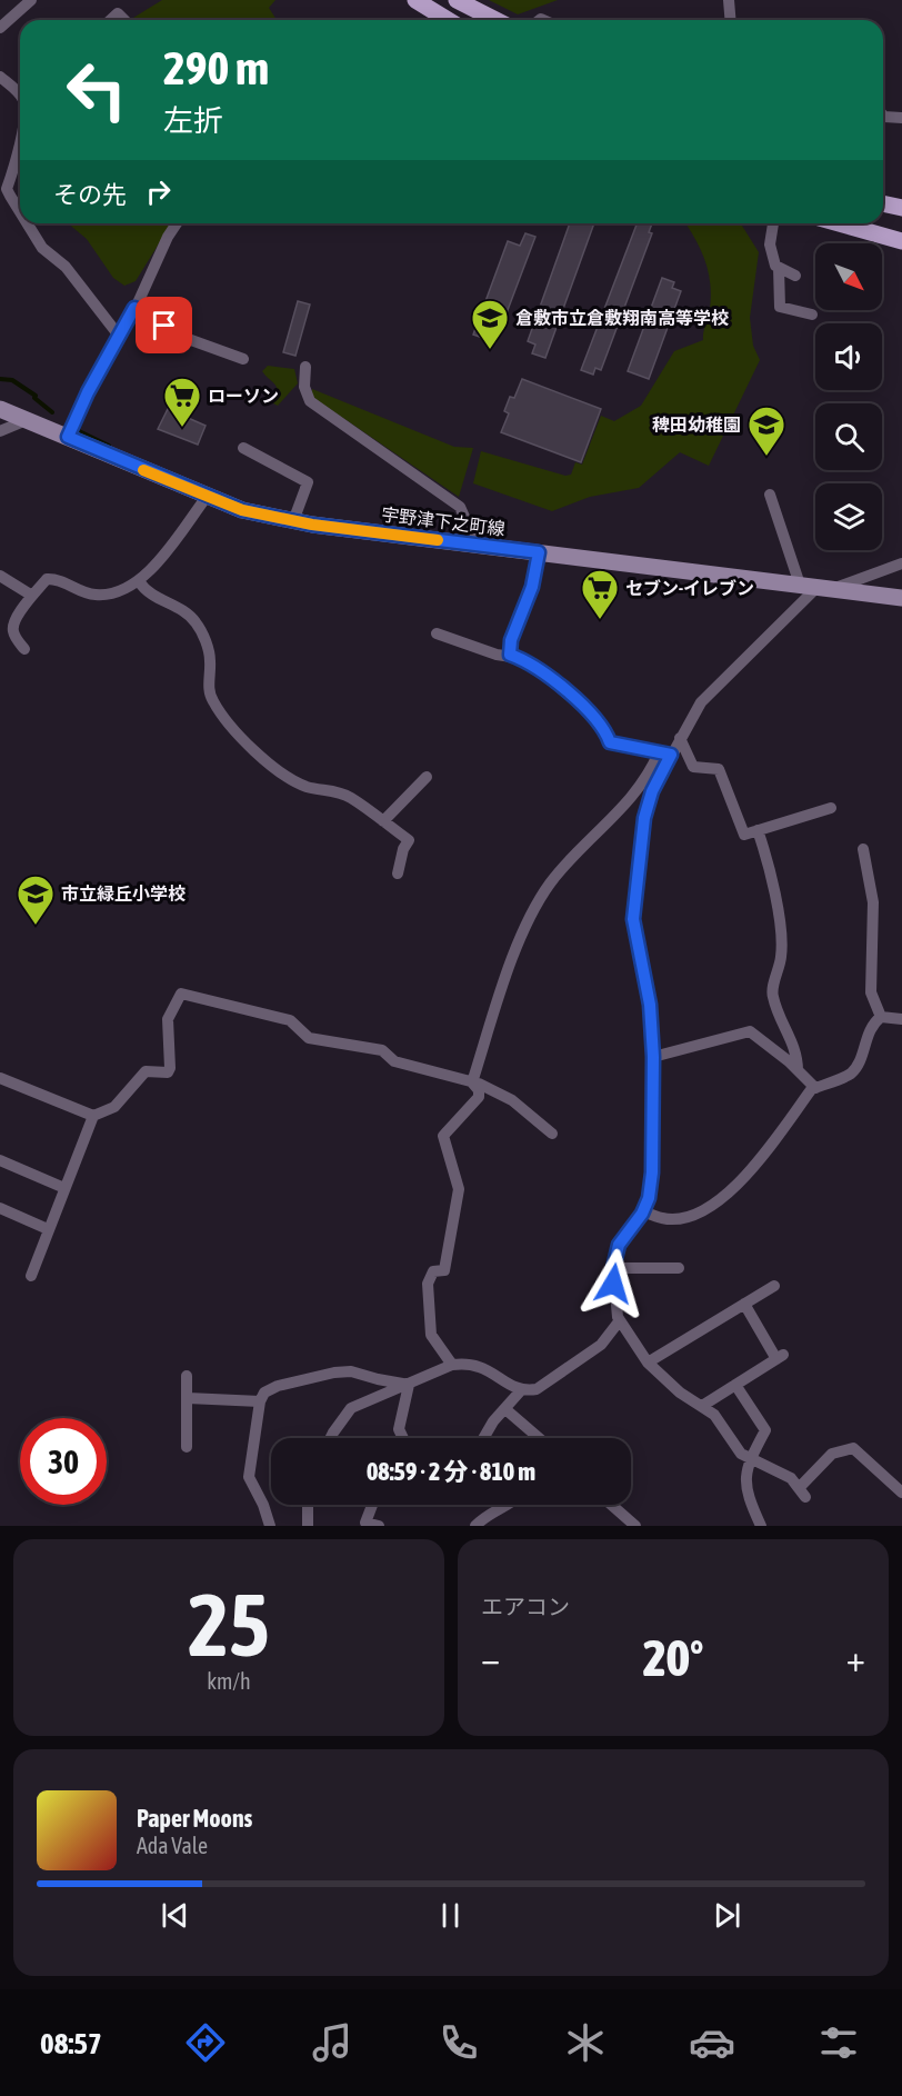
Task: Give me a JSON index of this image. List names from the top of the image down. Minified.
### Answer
{"streets":{"main road":["宇野津下之町線"]},"places":{"school or university":["倉敷市立倉敷翔南高等学校","稗田幼稚園","市立緑丘小学校"],"supermarket":["ローソン","セブン-イレブン"]},"north":"bottom right","page":{"turn":["290 m","左折"],"then":"その先","limit":"30","trip":"08:59 · 2 分 · 810 m","tile":[["25","km/h"],"エアコン"],"heat":["−","20°","+"],"song":["Paper Moons","Ada Vale"],"tabs":"08:57"}}
